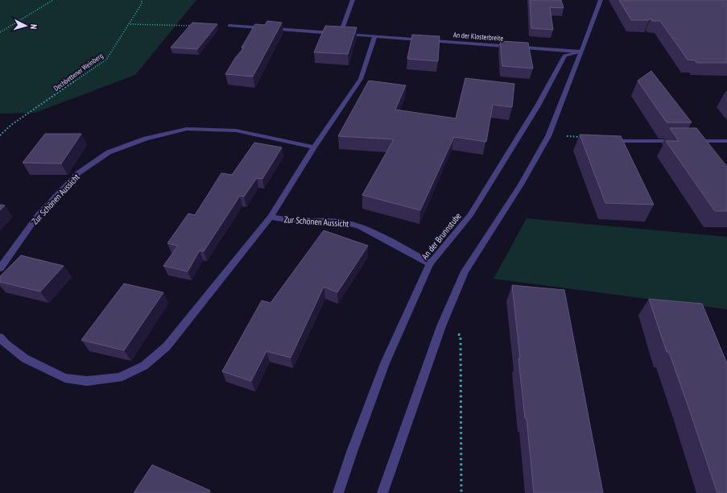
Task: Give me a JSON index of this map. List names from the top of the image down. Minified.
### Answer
{"streets":{"street":["An der Klosterbreite","Zur Schönen Aussicht","An der Brunnstube"],"path":["Dechbettener Weinberg"]},"crossings":[["An der Klosterbreite","Zur Schönen Aussicht"],["An der Klosterbreite","An der Brunnstube"],["Zur Schönen Aussicht","An der Brunnstube"]],"north":"right"}
